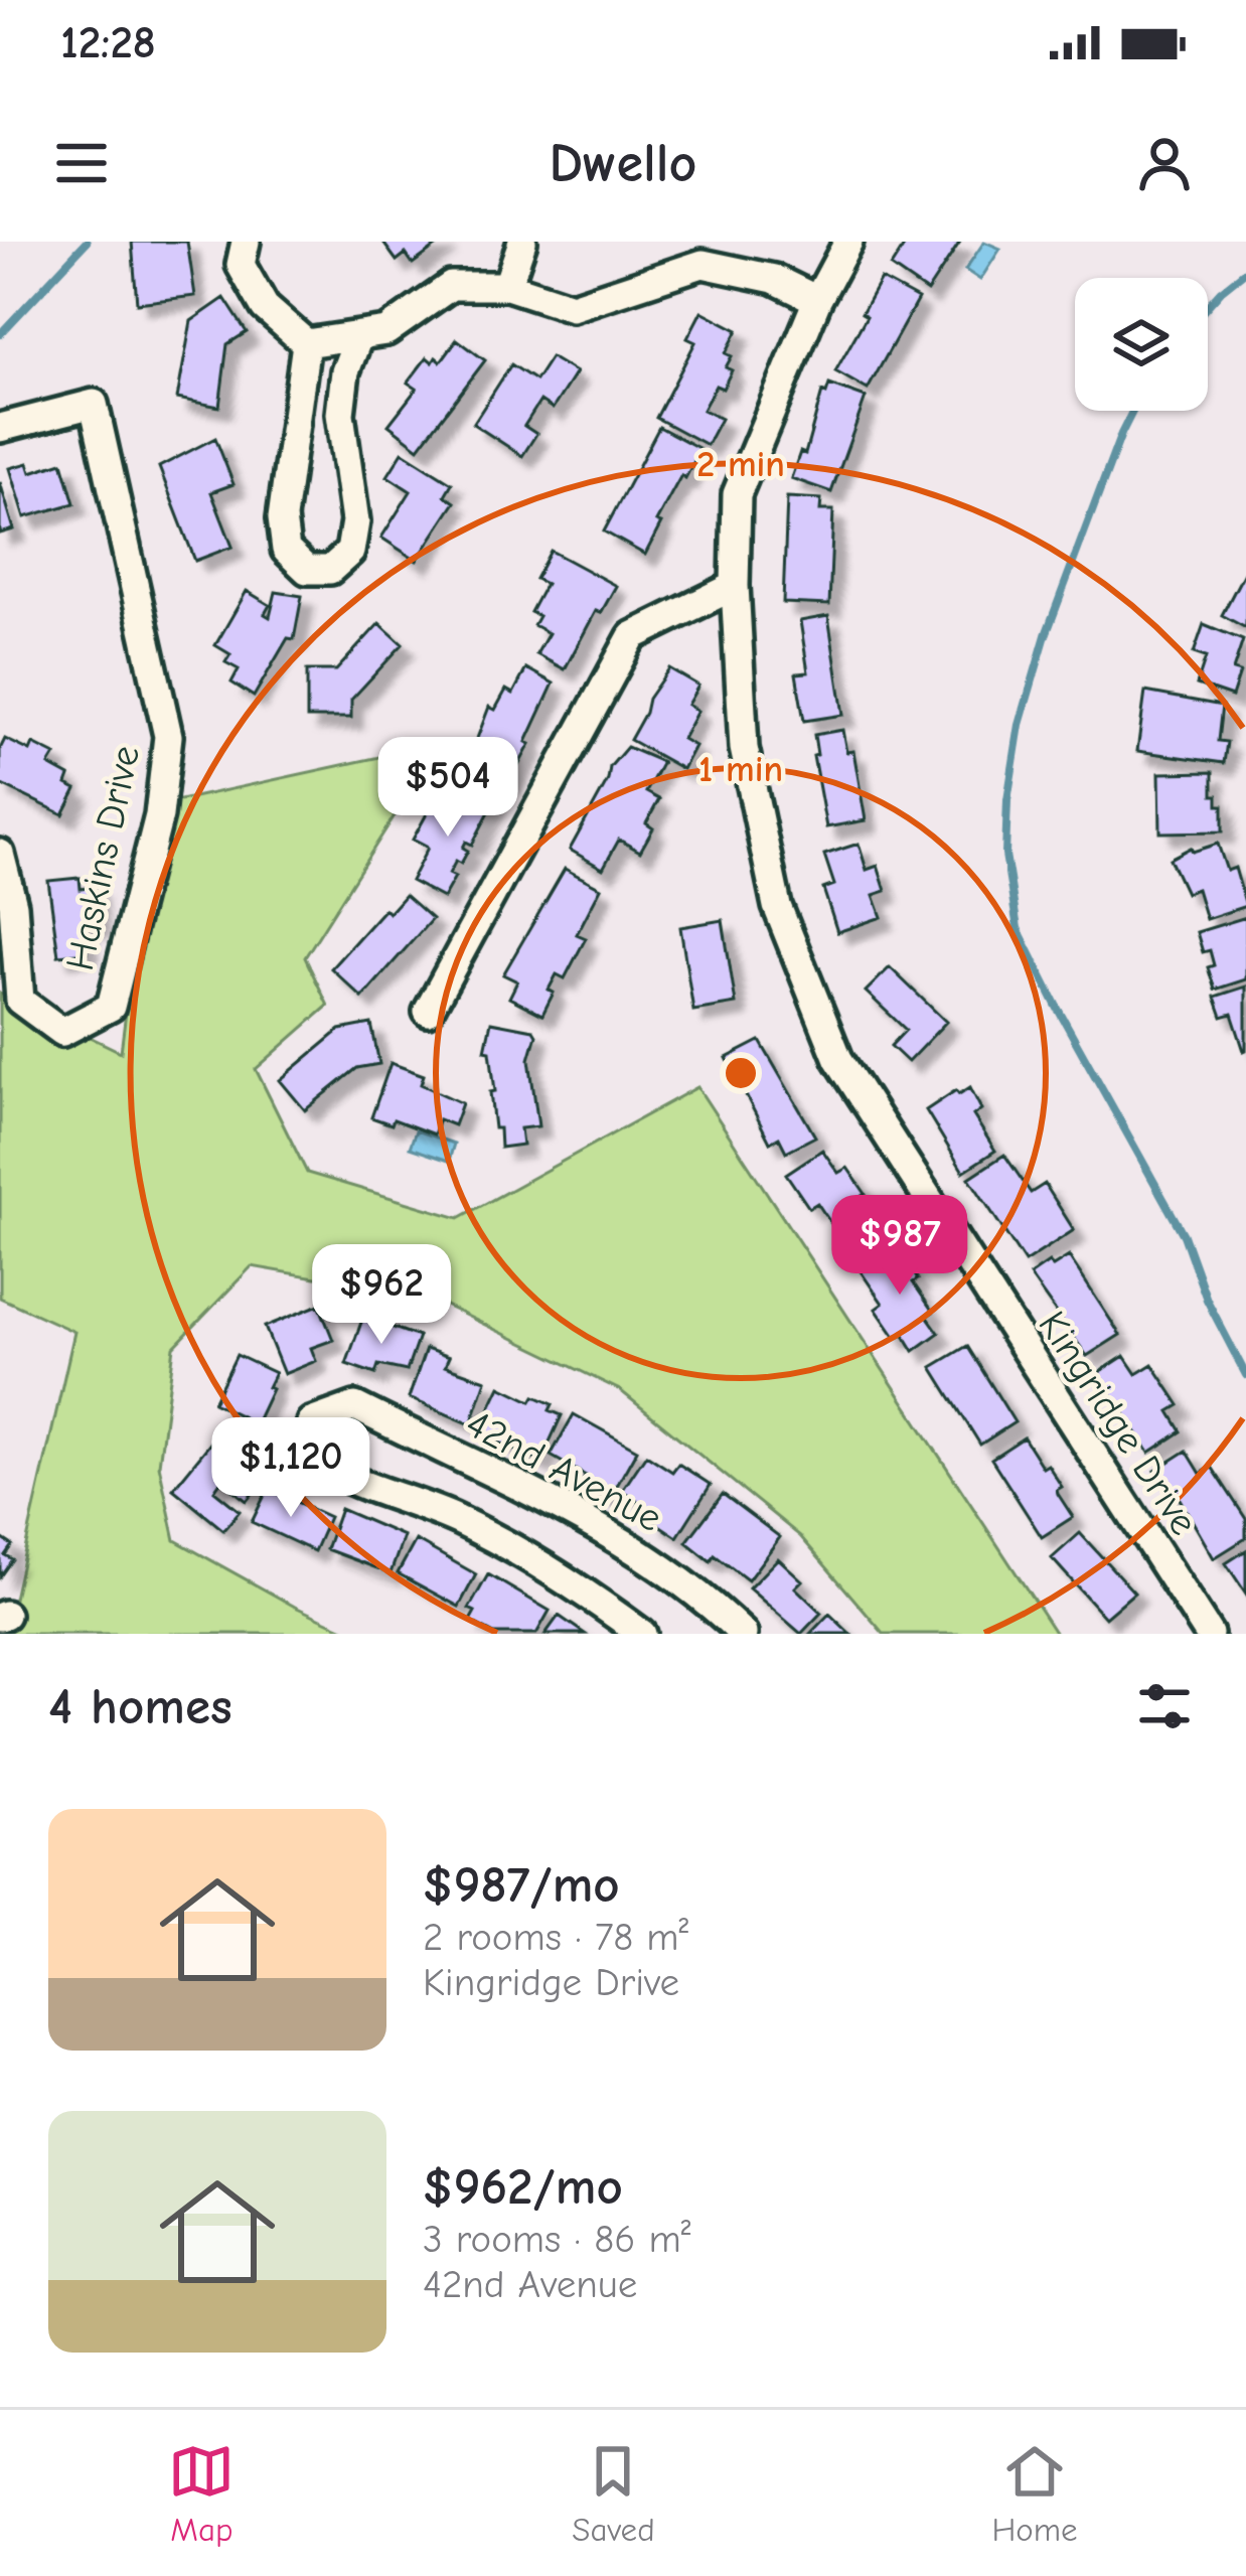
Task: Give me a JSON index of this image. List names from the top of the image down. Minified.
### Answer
{"streets":{"street":["Haskins Drive","Kingridge Drive","42nd Avenue"]},"page":{"status":"12:28","header":"Dwello","price":["$504","$987","$962","$1,120"],"heading":"4 homes","list":[{"name":"$987/mo","note":"2 rooms · 78 m² · Kingridge Drive"},{"name":"$962/mo","note":"3 rooms · 86 m² · 42nd Avenue"}],"tabs":["Map","Saved","Home"]},"rings":["2 min","1 min"]}
